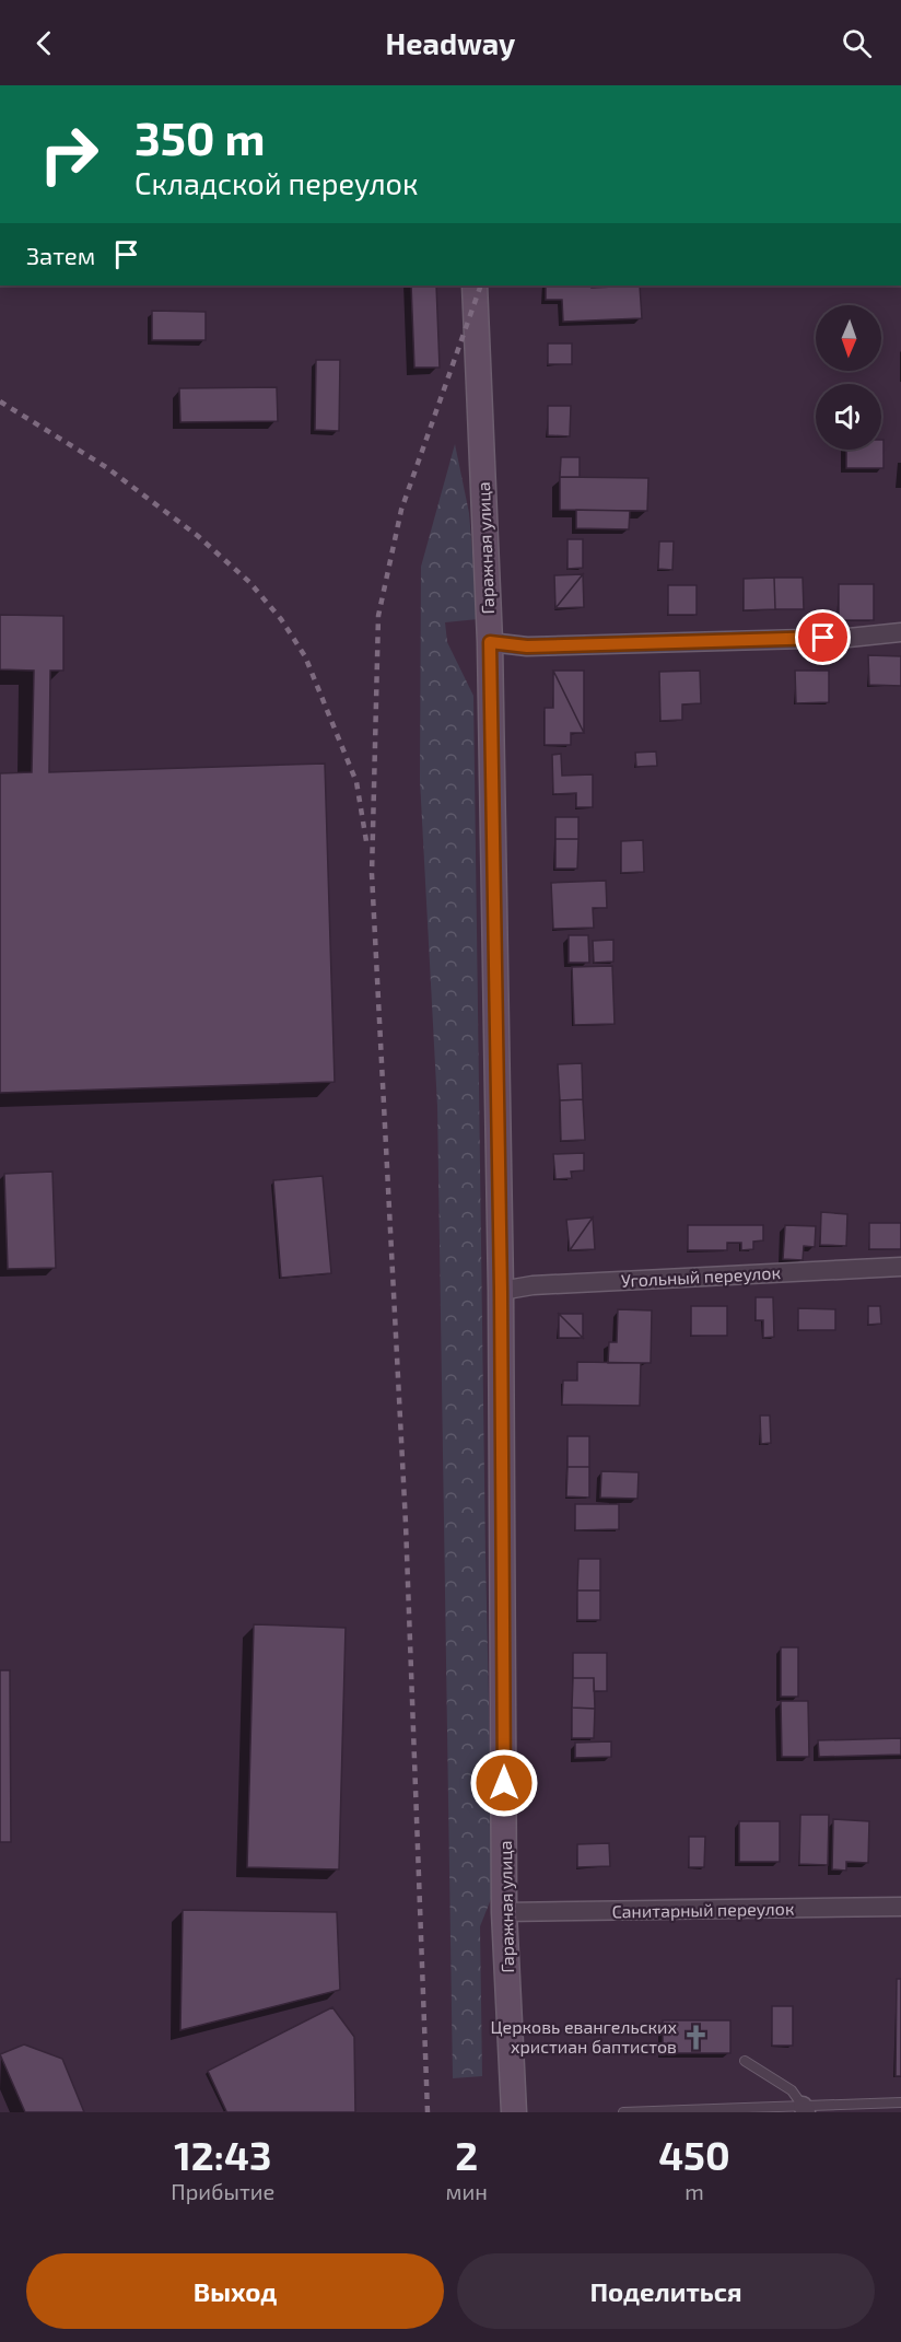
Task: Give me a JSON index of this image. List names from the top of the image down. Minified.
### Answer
{"streets":{"street":["Гаражная улица","Угольный переулок","Санитарный переулок"]},"crossings":[["Гаражная улица","Угольный переулок"],["Гаражная улица","Санитарный переулок"]],"places":{"church":["Церковь евангельских христиан баптистов"]},"north":"bottom","page":{"header":"Headway","turn":["350 m","Складской переулок"],"then":"Затем","eta":["12:43","Прибытие","2","мин","450","m"],"buttons":["Выход","Поделиться"]}}
